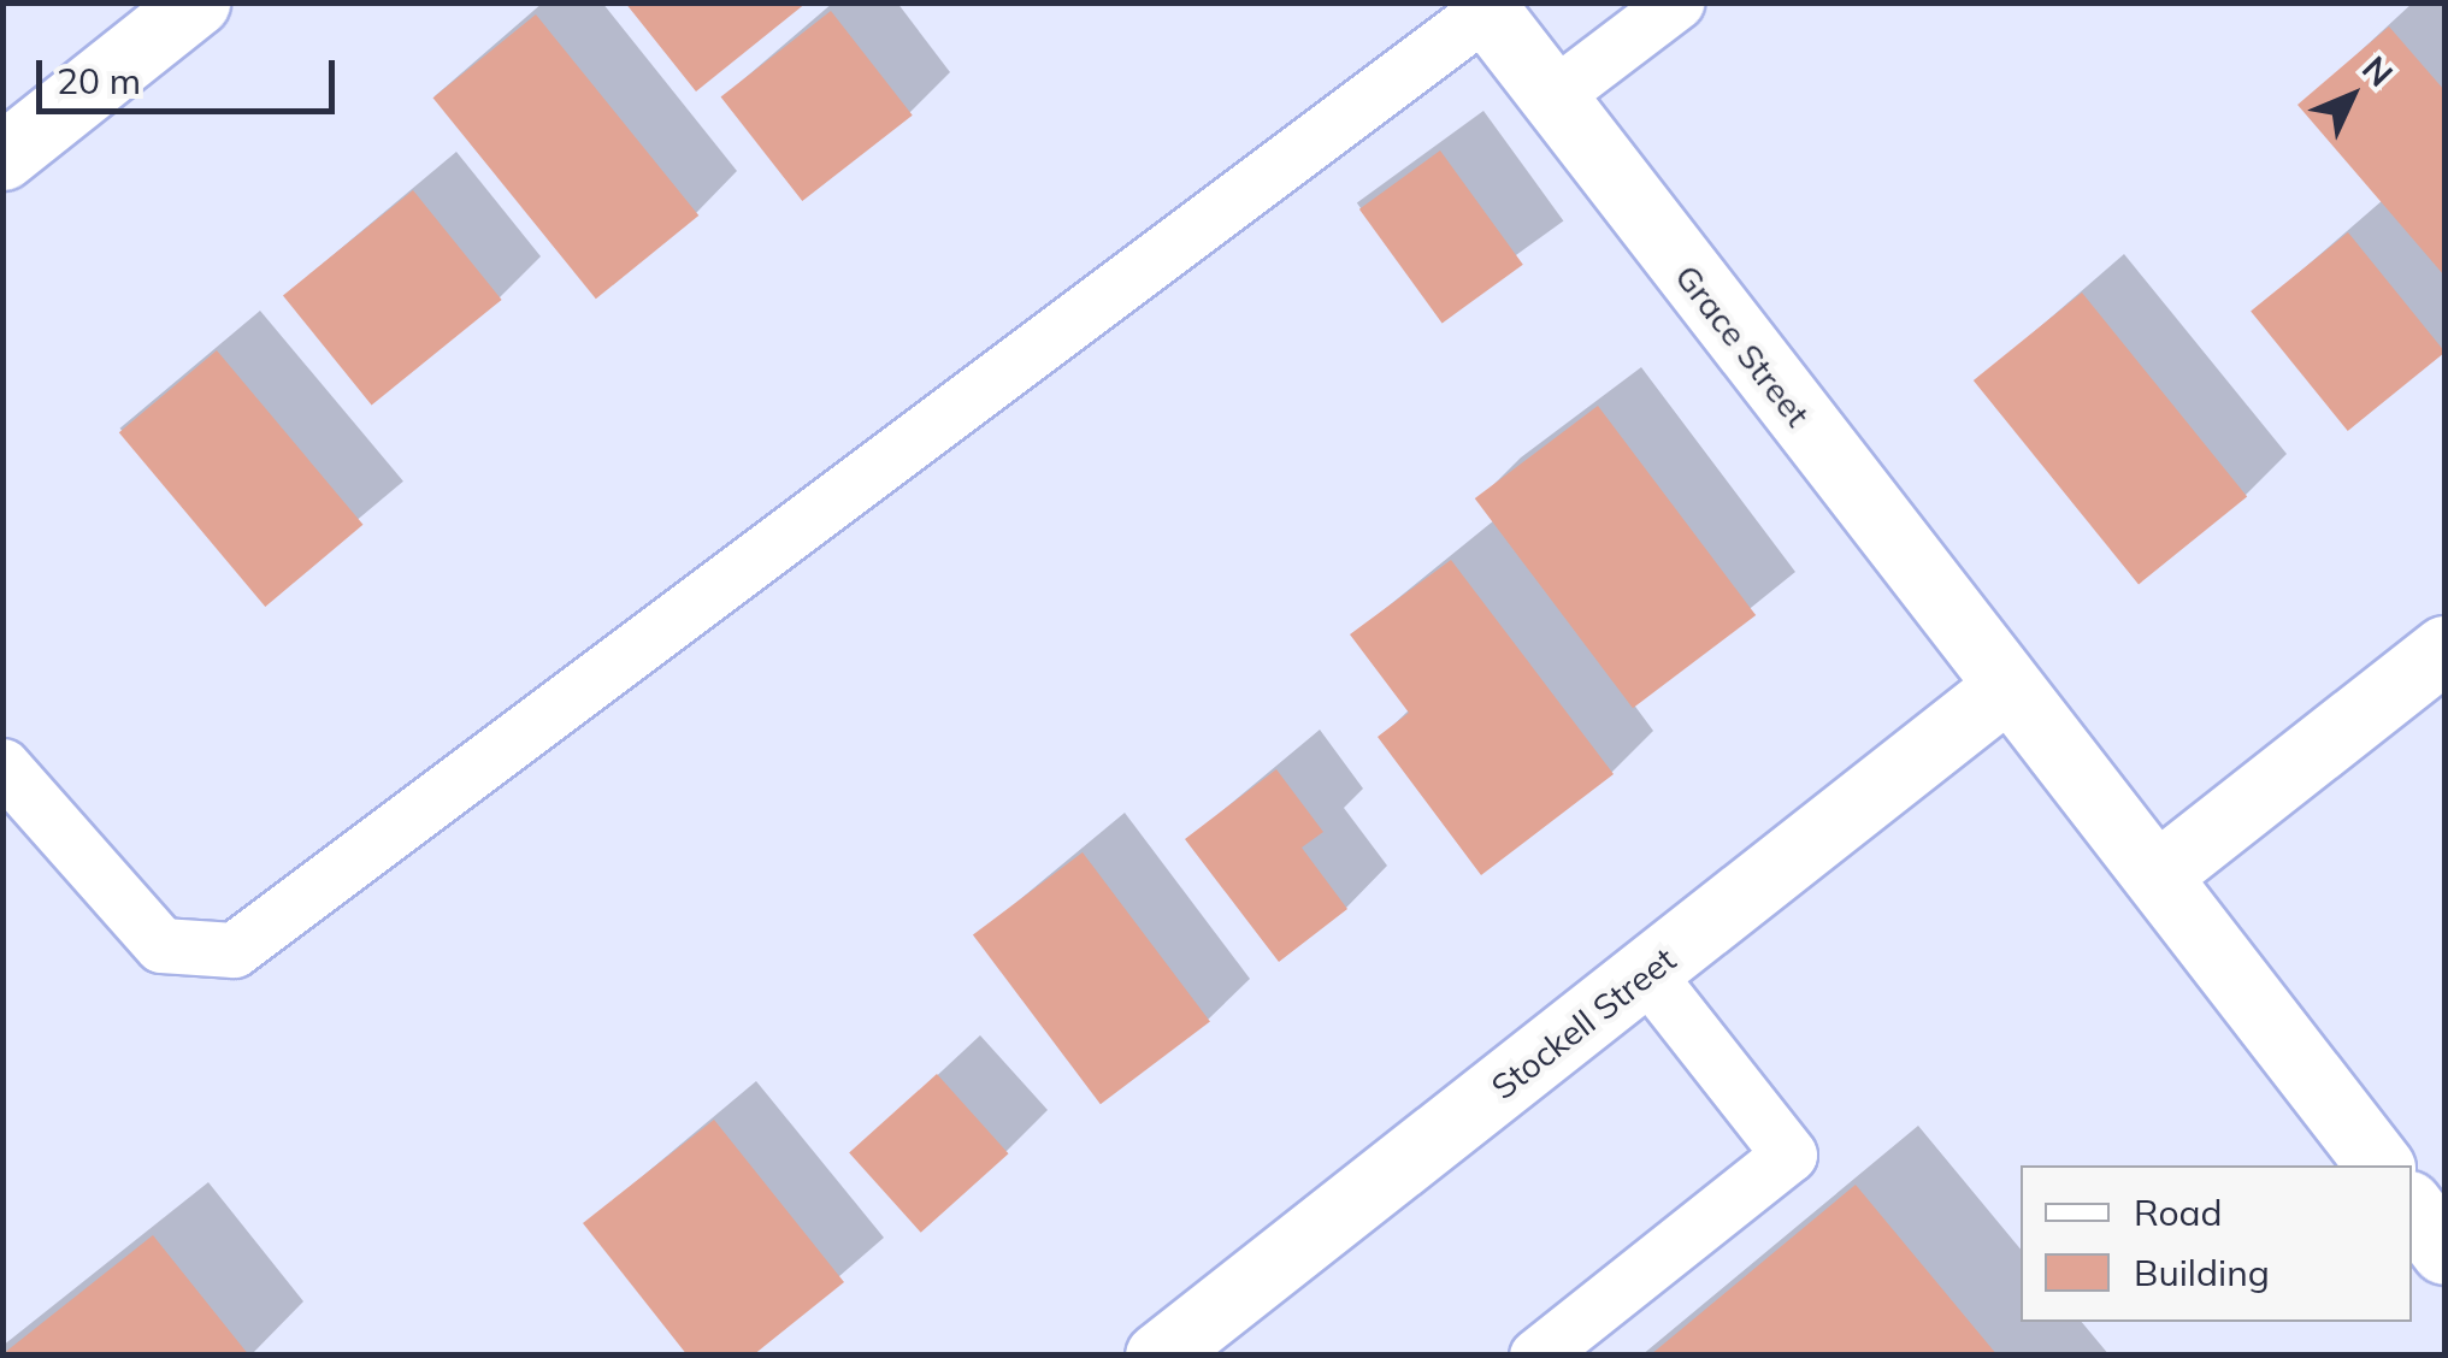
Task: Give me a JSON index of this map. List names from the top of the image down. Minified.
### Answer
{"streets":{"street":["Grace Street","Stockell Street"]},"crossings":[["Grace Street","Stockell Street"]],"legend":["Road","Building"],"scale_bar":"20 m","north":"top right"}
